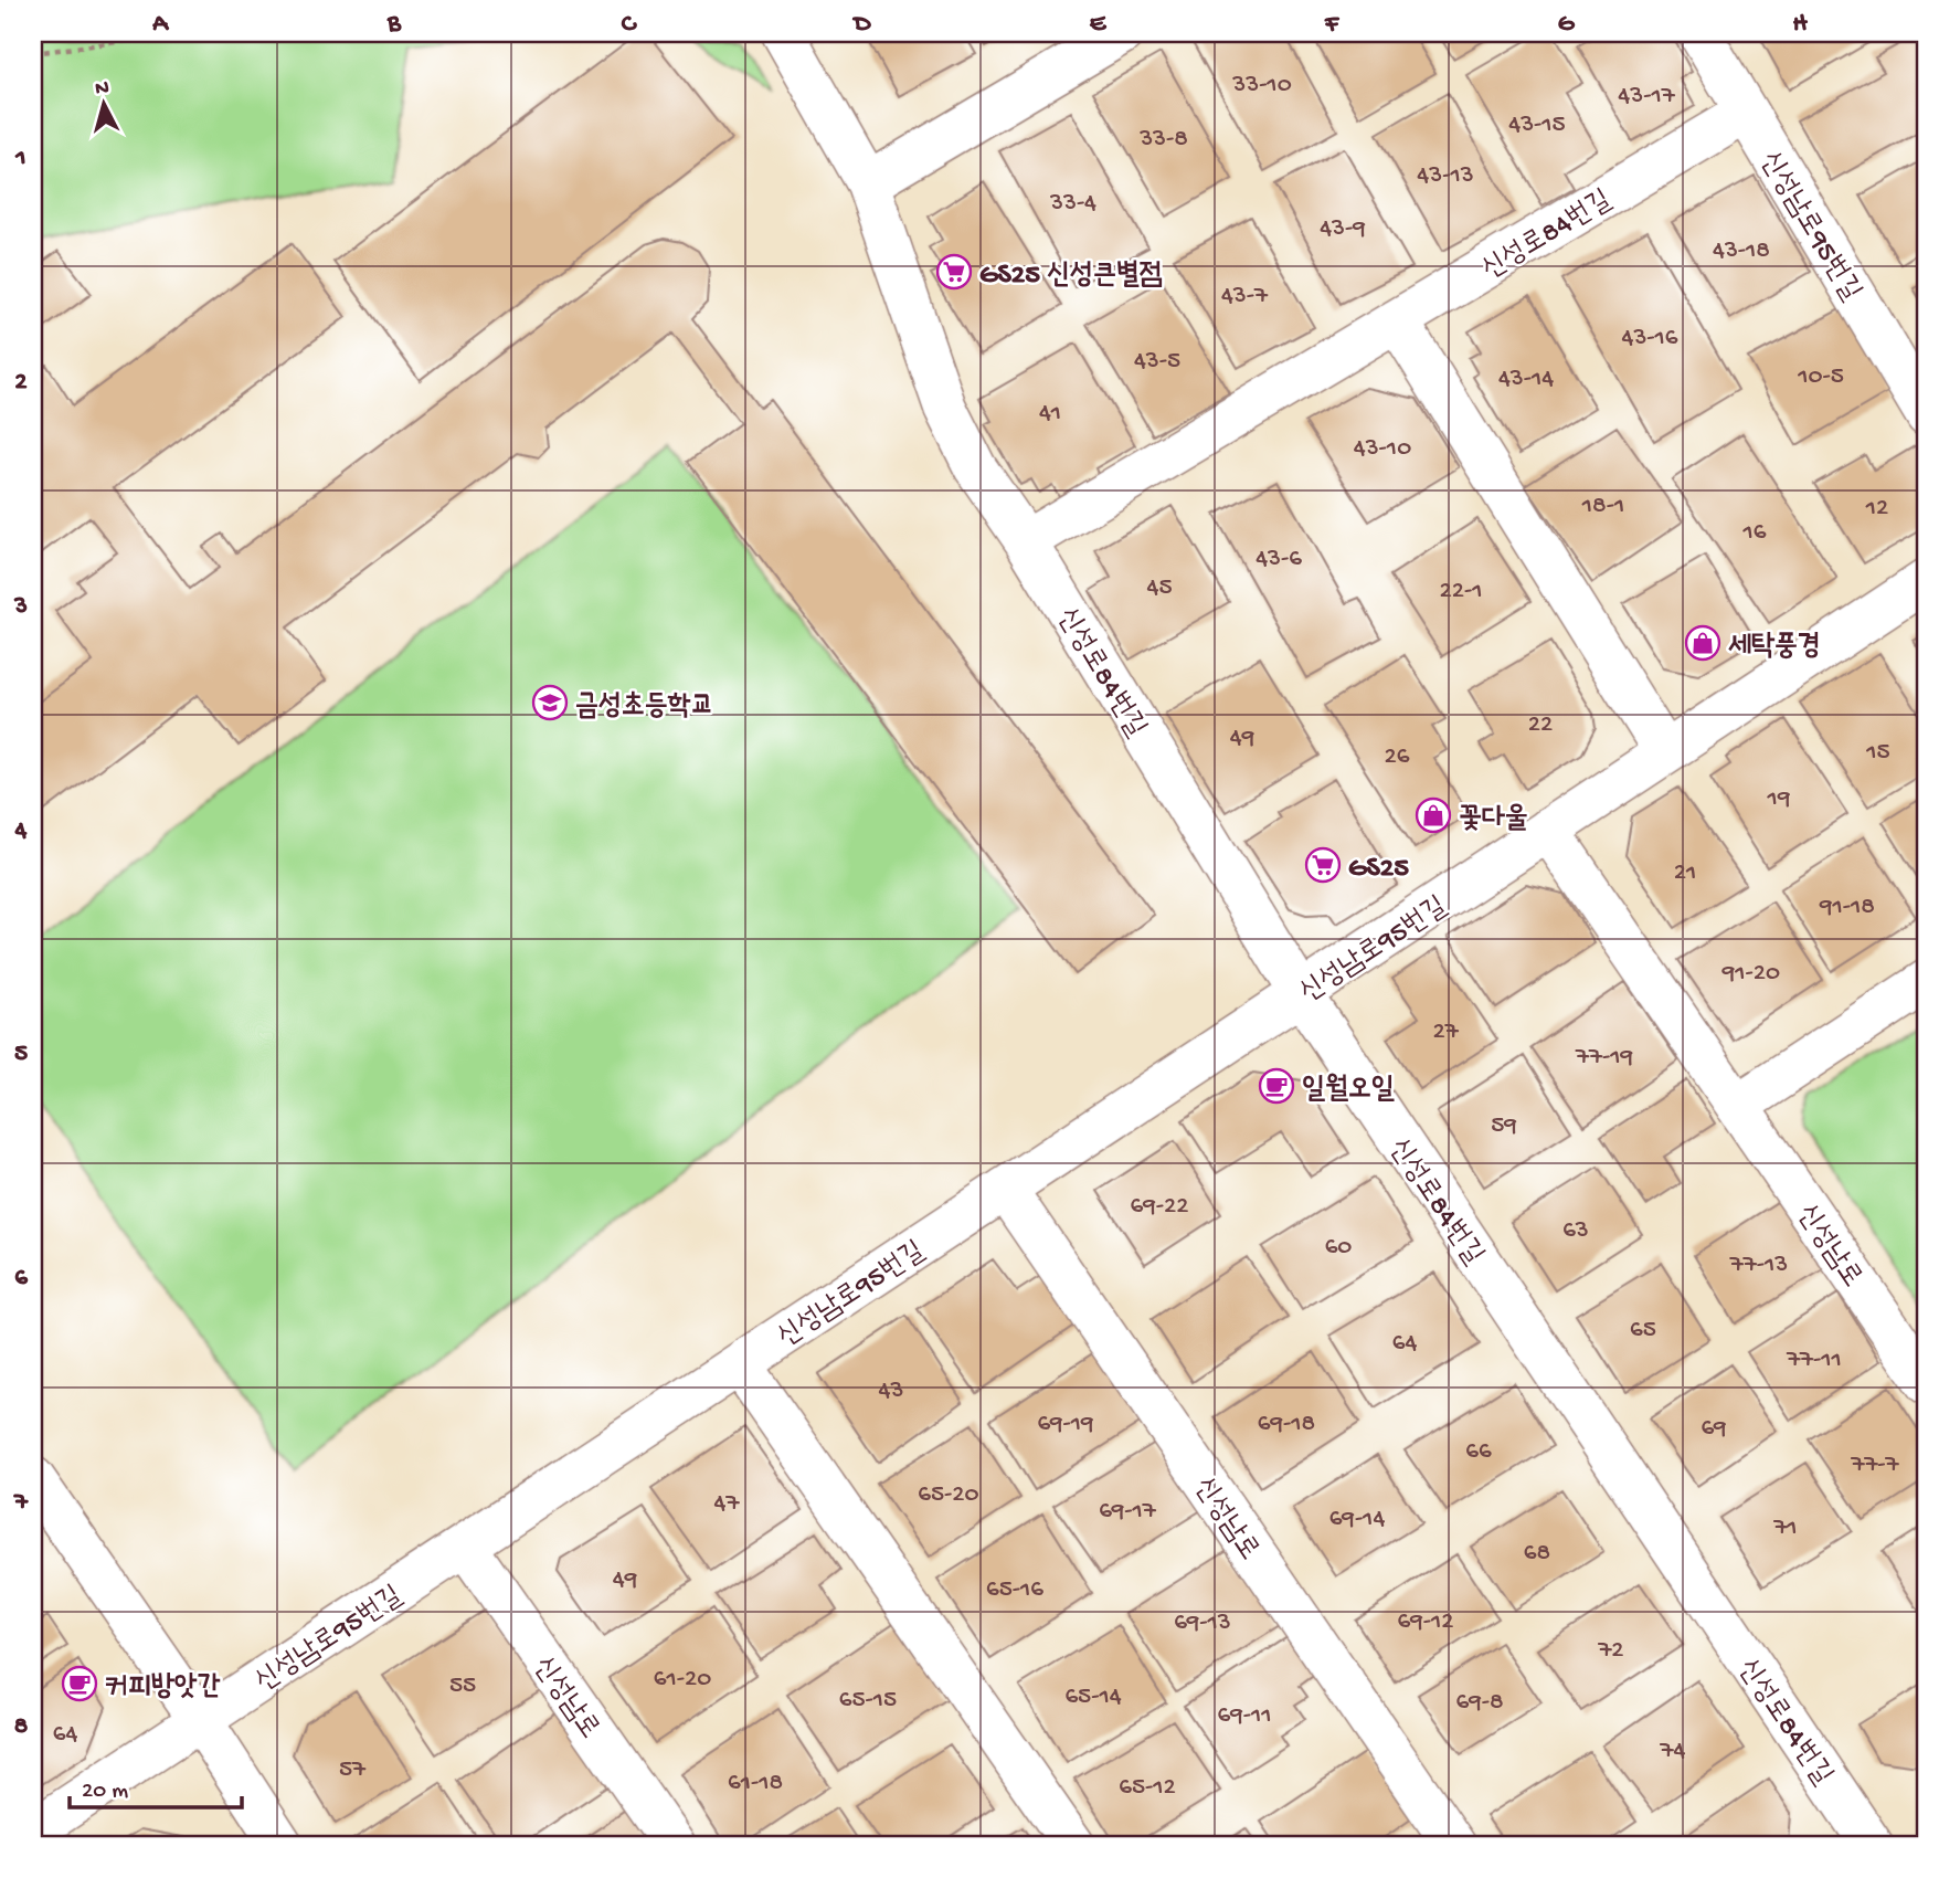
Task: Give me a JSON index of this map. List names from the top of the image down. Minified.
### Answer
{"streets":{"street":["신성남로95번길","신성로84번길","신성남로"]},"crossings":[["신성남로95번길","신성로84번길"],["신성남로95번길","신성남로"]],"places":{"supermarket":["GS25 신성큰별점","GS25"],"shop":["세탁풍경","꽃다울"],"school or university":["금성초등학교"],"cafe":["일월오일","커피방앗간"]},"house_numbers":["33-10","43-17","43-15","33-8","43-13","33-4","43-9","43-18","43-7","43-16","43-5","10-5","43-14","41","43-10","18-1","12","16","43-6","45","22-1","22","49","15","26","19","21","91-18","91-20","27","77-19","59","69-22","63","60","77-13","65","64","77-11","43","69-19","69-18","69","66","77-7","65-20","47","69-17","69-14","71","68","49","65-16","69-12","69-13","72","61-20","55","65-14","65-15","69-8","69-11","64","74","57","61-18","65-12"],"scale_bar":"20 m","north":"top","grid":{"columns":["A","B","C","D","E","F","G","H"],"rows":["1","2","3","4","5","6","7","8"]}}
